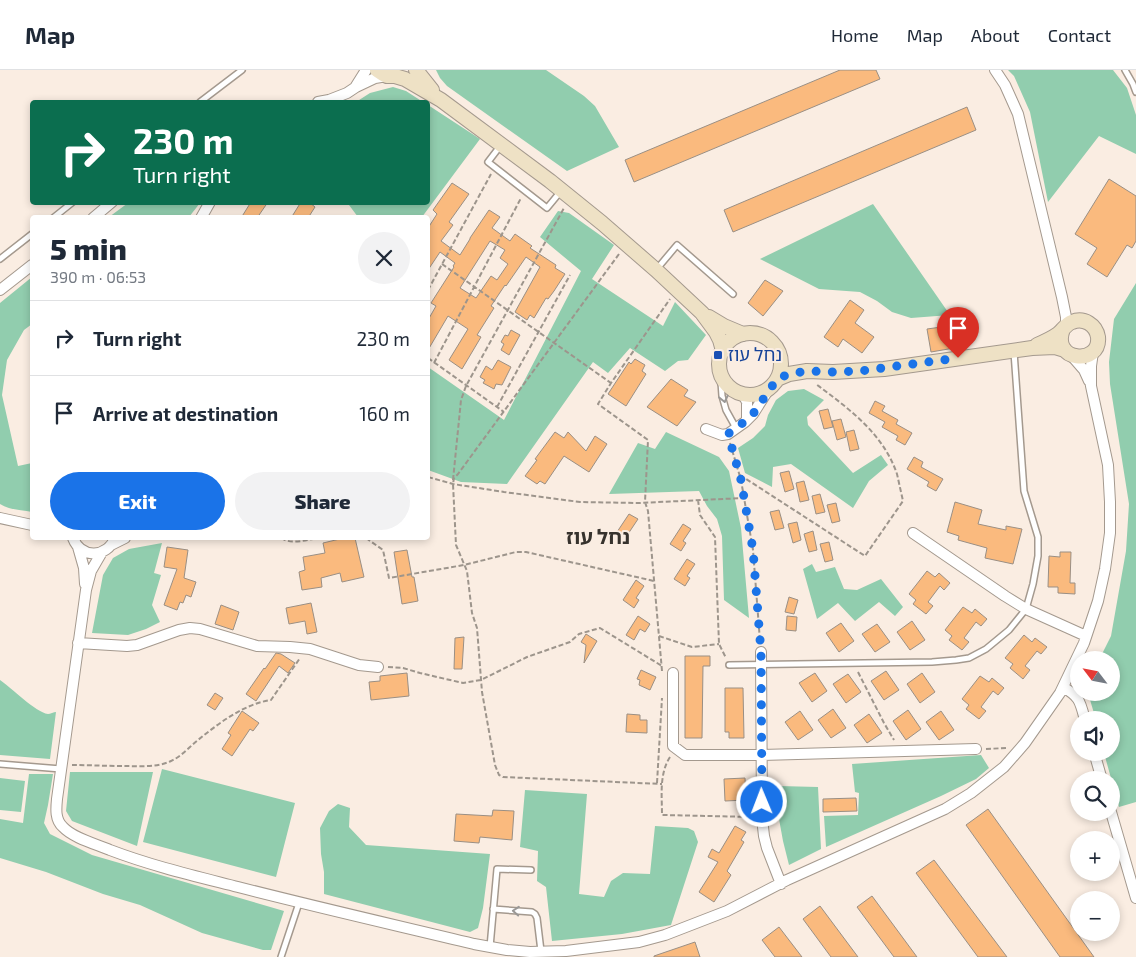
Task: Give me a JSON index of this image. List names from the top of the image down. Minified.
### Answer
{"districts":["נחל עוז"],"places":{"transit":["נחל עוז"]},"north":"top left","page":{"header":"Map","nav":["Home","Map","About","Contact"],"turn":["230 m","Turn right"],"heading":["5 min","390 m · 06:53"],"list":[{"name":"Turn right","value":"230 m"},{"name":"Arrive at destination","value":"160 m"}],"buttons":["Exit","Share"],"map_buttons":["+","−"]}}
